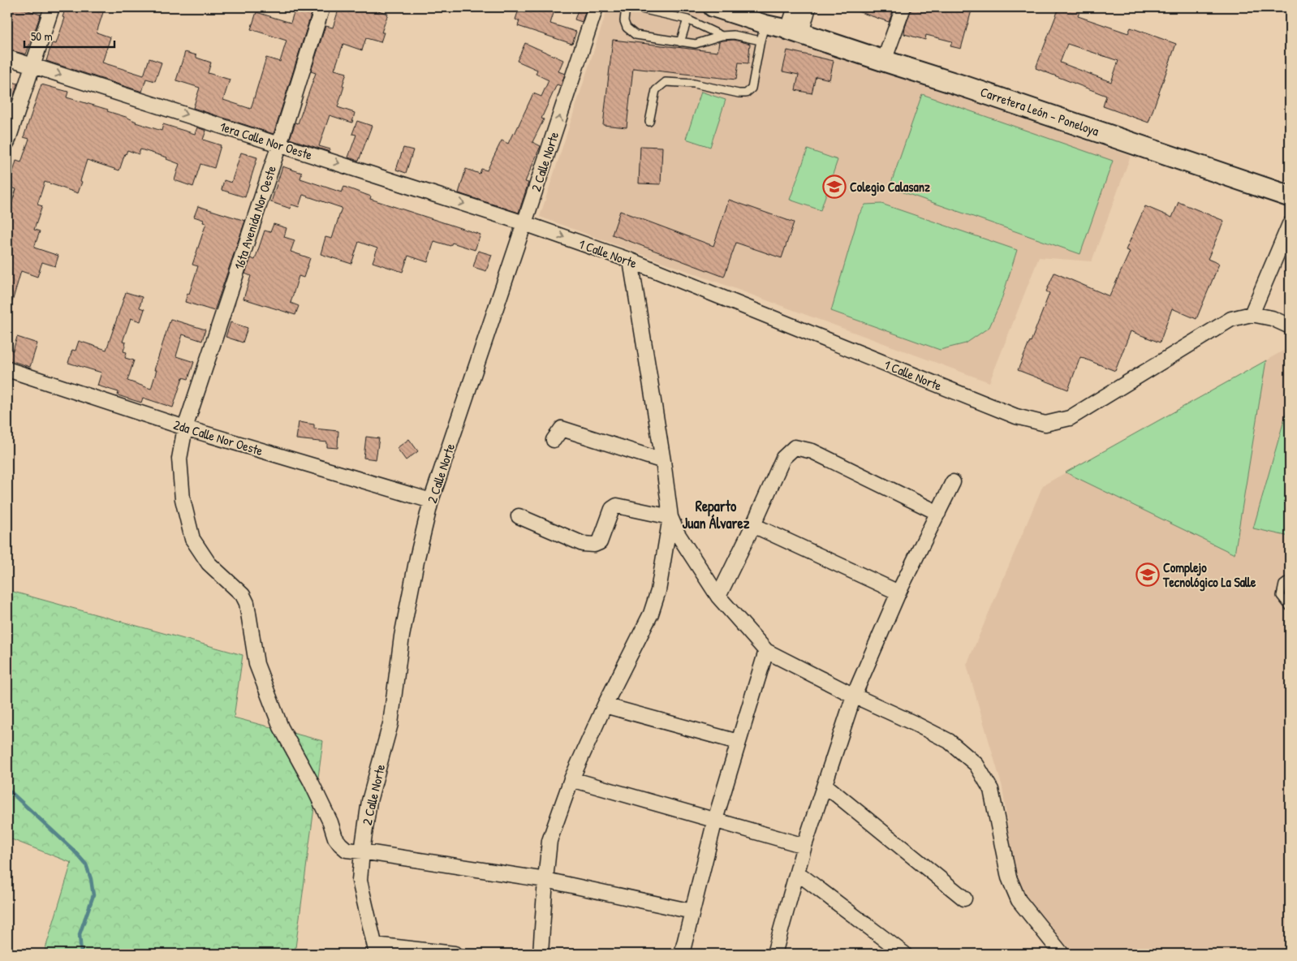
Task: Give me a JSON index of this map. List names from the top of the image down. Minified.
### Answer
{"streets":{"main road":["Carretera León - Poneloya"],"street":["1era Calle Nor Oeste","2 Calle Norte","16ta Avenida Nor Oeste","1 Calle Norte","2da Calle Nor Oeste"]},"crossings":[["1era Calle Nor Oeste","2 Calle Norte"],["1era Calle Nor Oeste","16ta Avenida Nor Oeste"],["1era Calle Nor Oeste","1 Calle Norte"],["2 Calle Norte","16ta Avenida Nor Oeste"],["2 Calle Norte","1 Calle Norte"],["2 Calle Norte","2da Calle Nor Oeste"],["16ta Avenida Nor Oeste","2da Calle Nor Oeste"]],"one_way":["1era Calle Nor Oeste"],"districts":["Reparto Juan Álvarez"],"places":{"school or university":["Colegio Calasanz","Complejo Tecnológico La Salle"]},"scale_bar":"50 m"}
